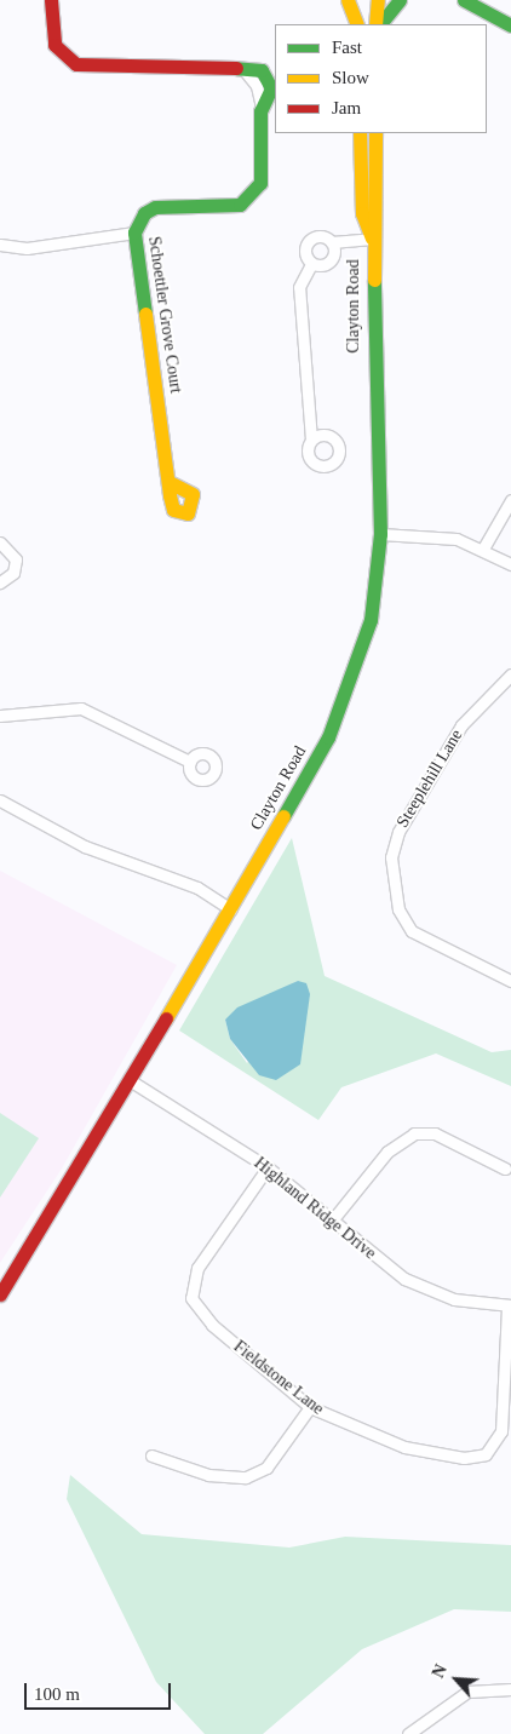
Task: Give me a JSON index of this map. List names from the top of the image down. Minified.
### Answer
{"streets":{"main road":["Clayton Road","Schoettler Grove Court"],"street":["Steeplehill Lane","Highland Ridge Drive","Fieldstone Lane"]},"crossings":[["Clayton Road","Highland Ridge Drive"],["Highland Ridge Drive","Fieldstone Lane"]],"legend":["Fast","Slow","Jam"],"scale_bar":"100 m","north":"top left"}
